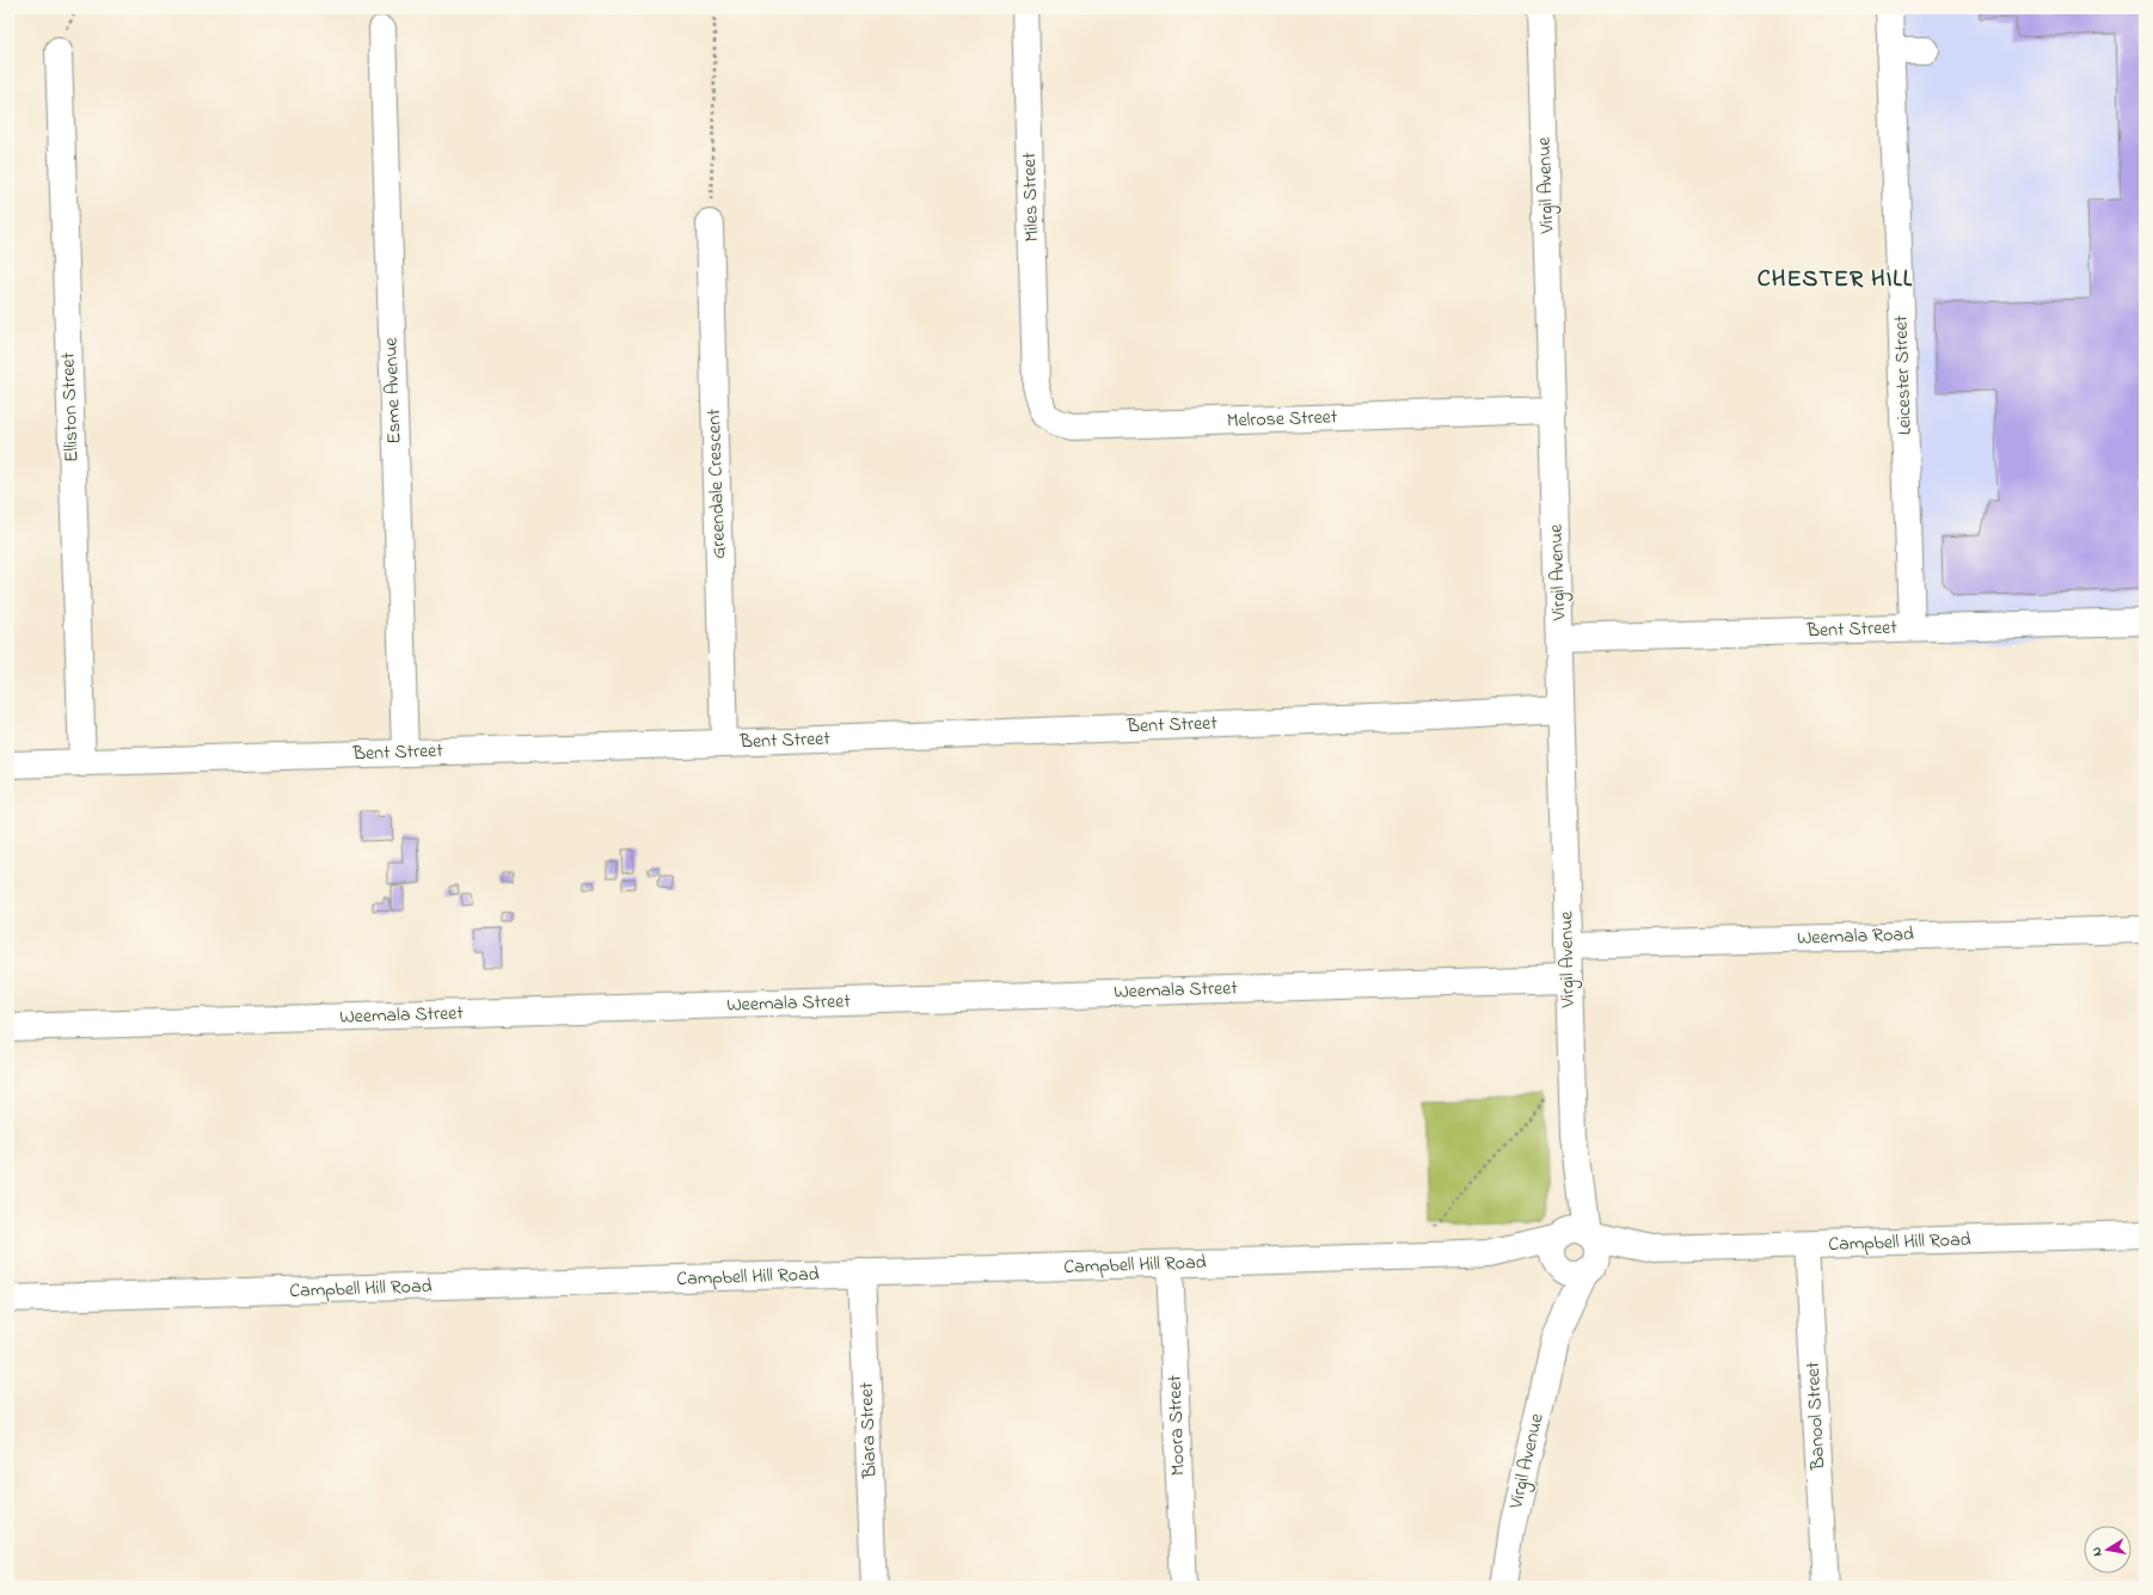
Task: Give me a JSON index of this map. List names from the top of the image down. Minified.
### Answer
{"streets":{"street":["Virgil Avenue","Miles Street","Leicester Street","Esme Avenue","Elliston Street","Melrose Street","Greendale Crescent","Bent Street","Weemala Road","Weemala Street","Campbell Hill Road","Banool Street","Moora Street","Biara Street"]},"crossings":[["Virgil Avenue","Melrose Street"],["Virgil Avenue","Bent Street"],["Virgil Avenue","Weemala Road"],["Virgil Avenue","Weemala Street"],["Virgil Avenue","Campbell Hill Road"],["Miles Street","Melrose Street"],["Leicester Street","Bent Street"],["Esme Avenue","Bent Street"],["Elliston Street","Bent Street"],["Greendale Crescent","Bent Street"],["Campbell Hill Road","Banool Street"],["Campbell Hill Road","Moora Street"],["Campbell Hill Road","Biara Street"]],"districts":["CHESTER HILL"],"north":"left"}
